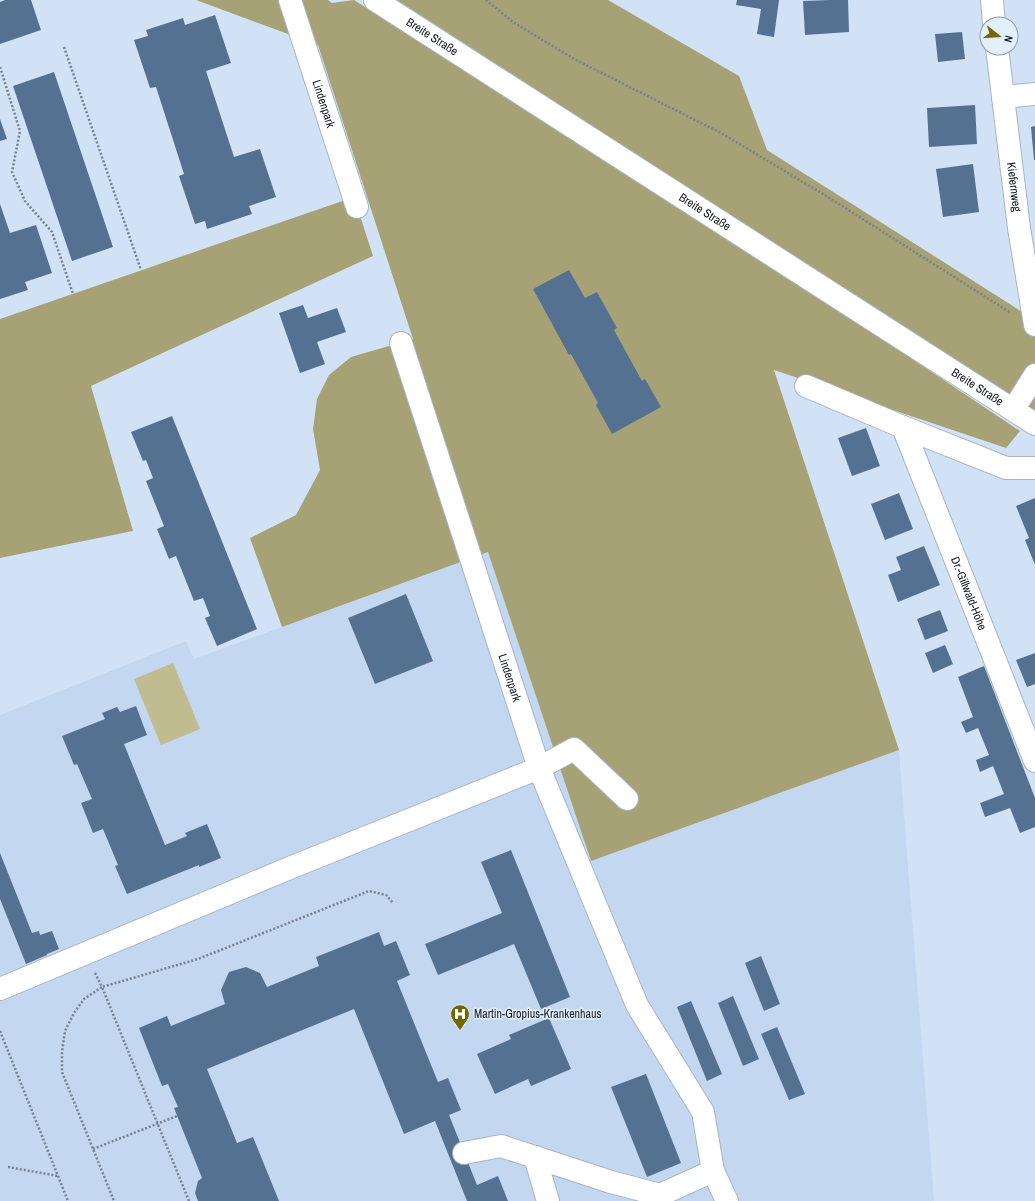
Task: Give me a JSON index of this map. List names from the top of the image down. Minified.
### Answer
{"streets":{"street":["Breite Straße","Lindenpark","Kiefernweg","Dr.-Gillwald-Höhe"]},"places":{"hospital":["Martin-Gropius-Krankenhaus"]},"north":"right"}
